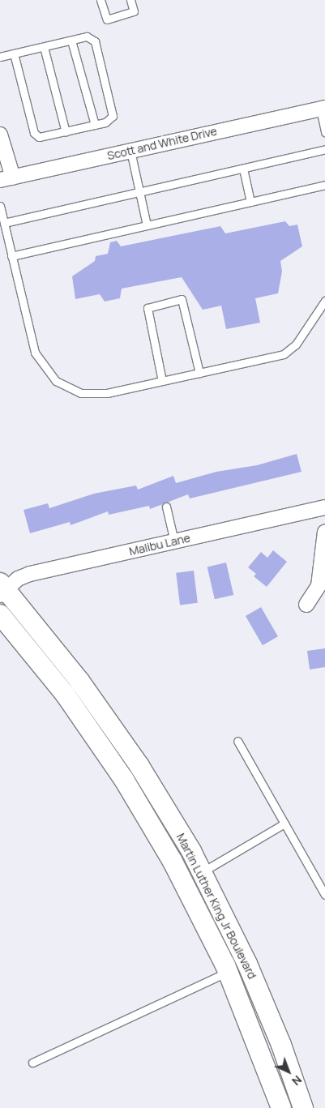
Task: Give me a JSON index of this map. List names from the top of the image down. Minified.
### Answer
{"streets":{"main road":["Martin Luther King Jr Boulevard"],"street":["Scott and White Drive","Malibu Lane"]},"crossings":[["Malibu Lane","Martin Luther King Jr Boulevard"]],"north":"bottom right"}
